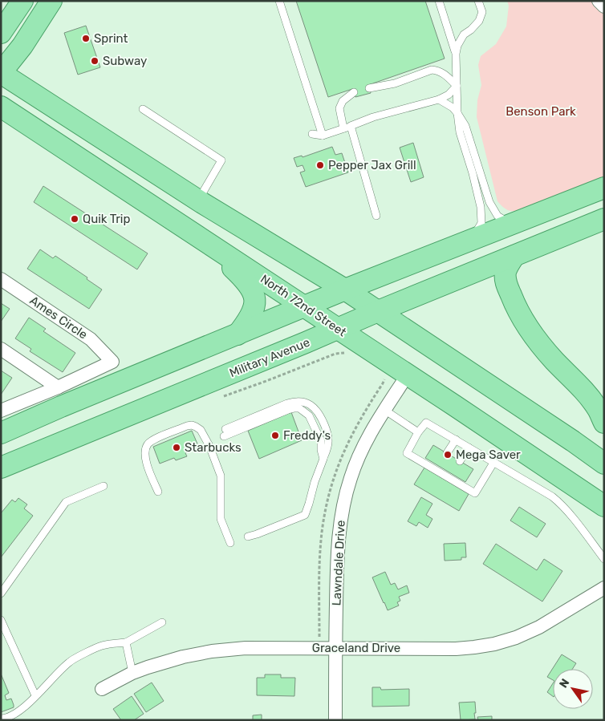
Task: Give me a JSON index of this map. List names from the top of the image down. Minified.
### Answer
{"streets":{"main road":["North 72nd Street","Military Avenue"],"street":["Ames Circle","Lawndale Drive","Graceland Drive"]},"crossings":[["North 72nd Street","Military Avenue"],["North 72nd Street","Lawndale Drive"],["Lawndale Drive","Graceland Drive"]],"parks":["Benson Park"],"places":["Sprint","Subway","Pepper Jax Grill","Quik Trip","Freddy's","Starbucks","Mega Saver"],"north":"top left"}
